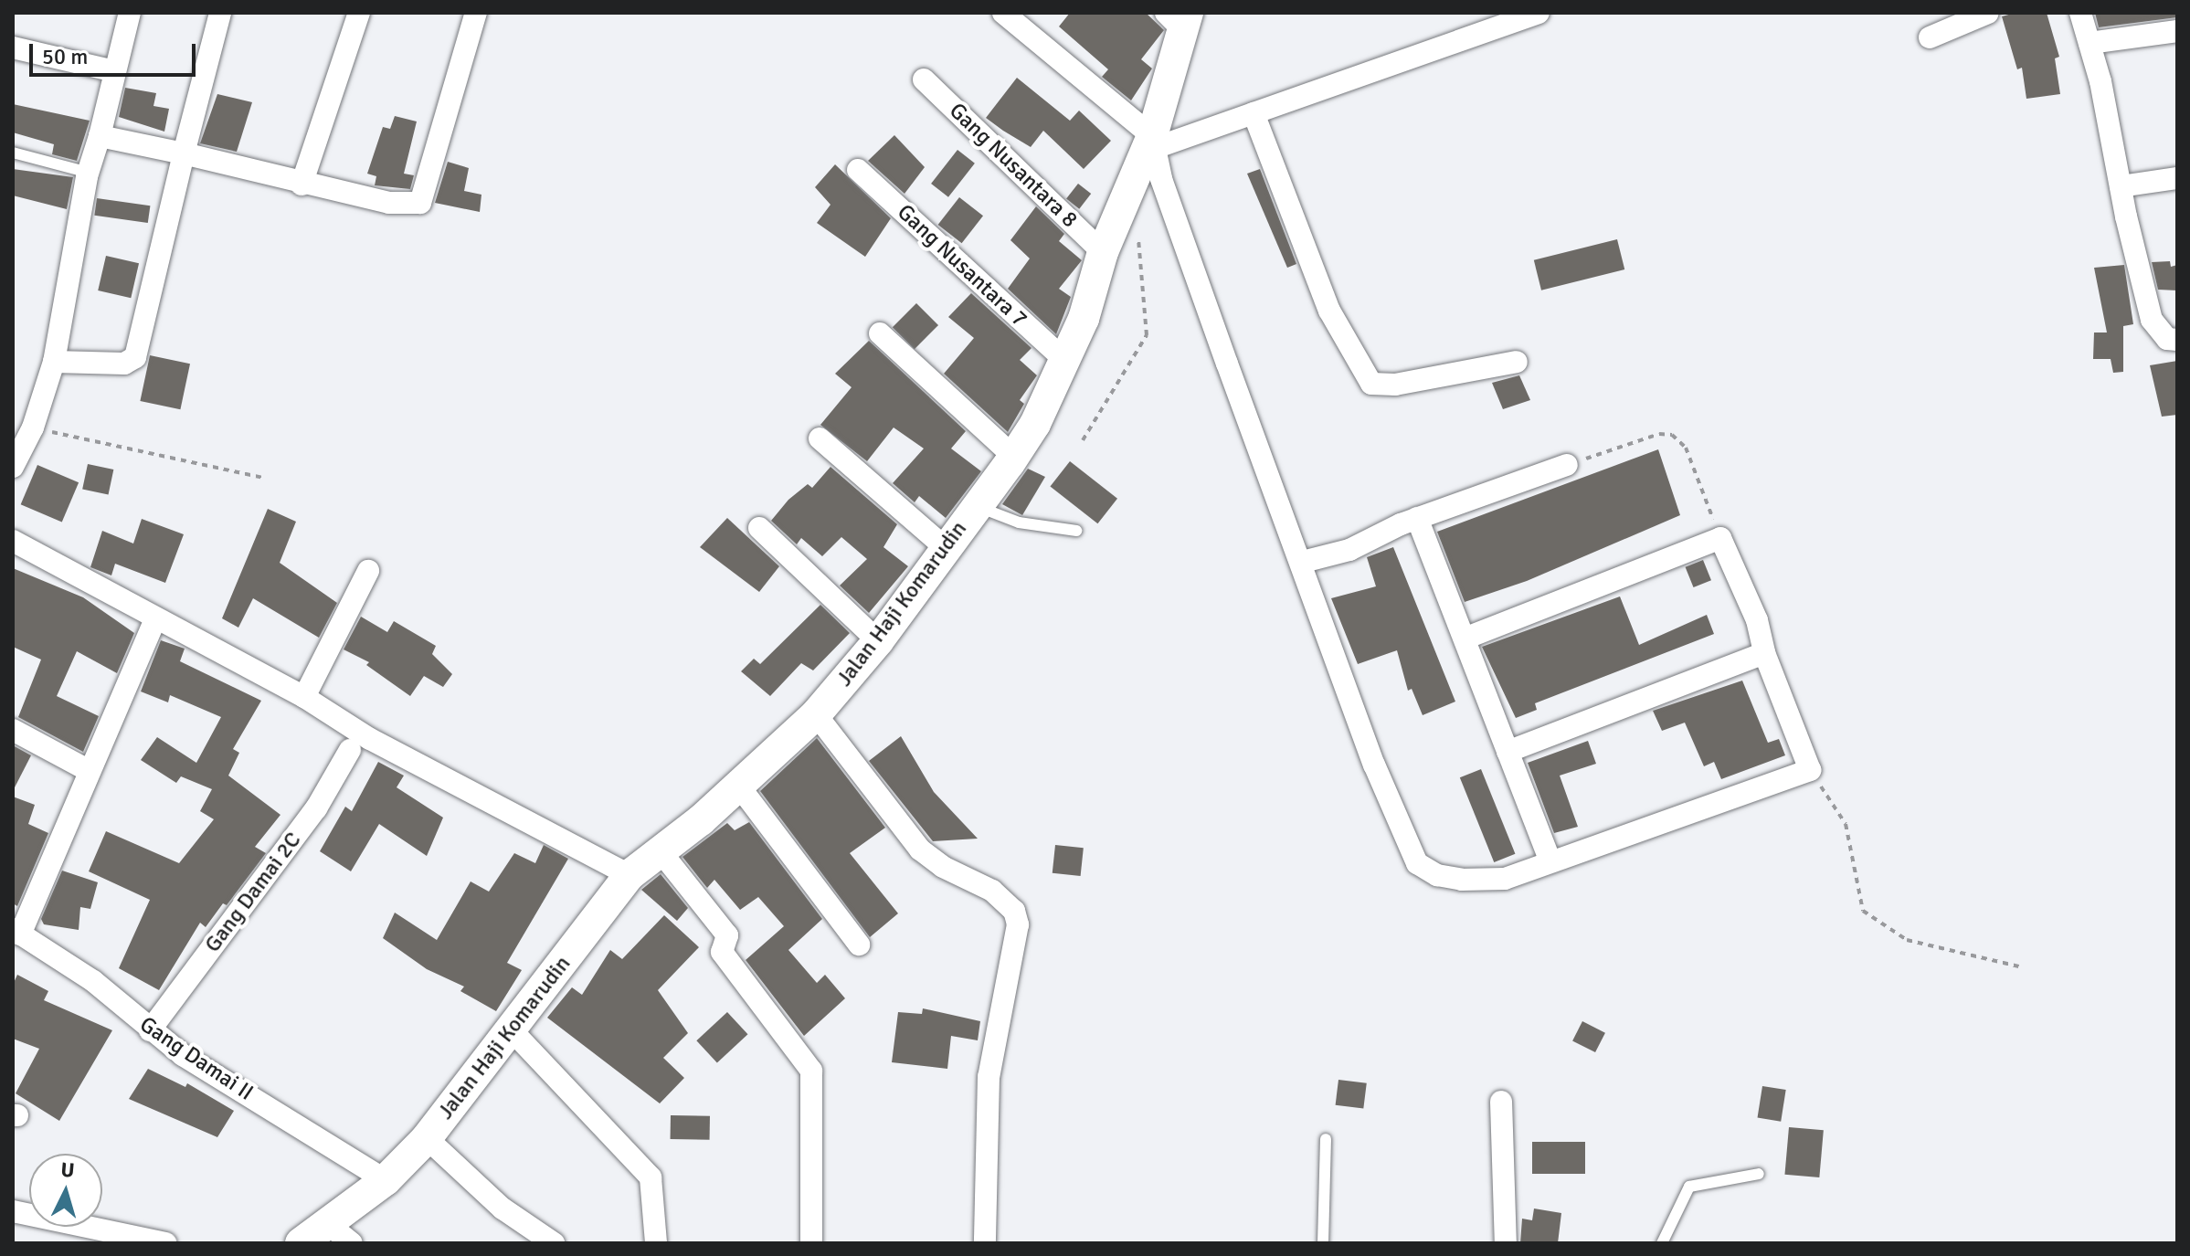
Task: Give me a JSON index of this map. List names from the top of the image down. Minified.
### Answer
{"streets":{"street":["Gang Nusantara 8","Gang Nusantara 7","Jalan Haji Komarudin","Gang Damai 2C","Gang Damai II"]},"crossings":[["Gang Nusantara 8","Jalan Haji Komarudin"],["Gang Nusantara 7","Jalan Haji Komarudin"],["Jalan Haji Komarudin","Gang Damai II"],["Gang Damai 2C","Gang Damai II"]],"scale_bar":"50 m","north":"top"}
